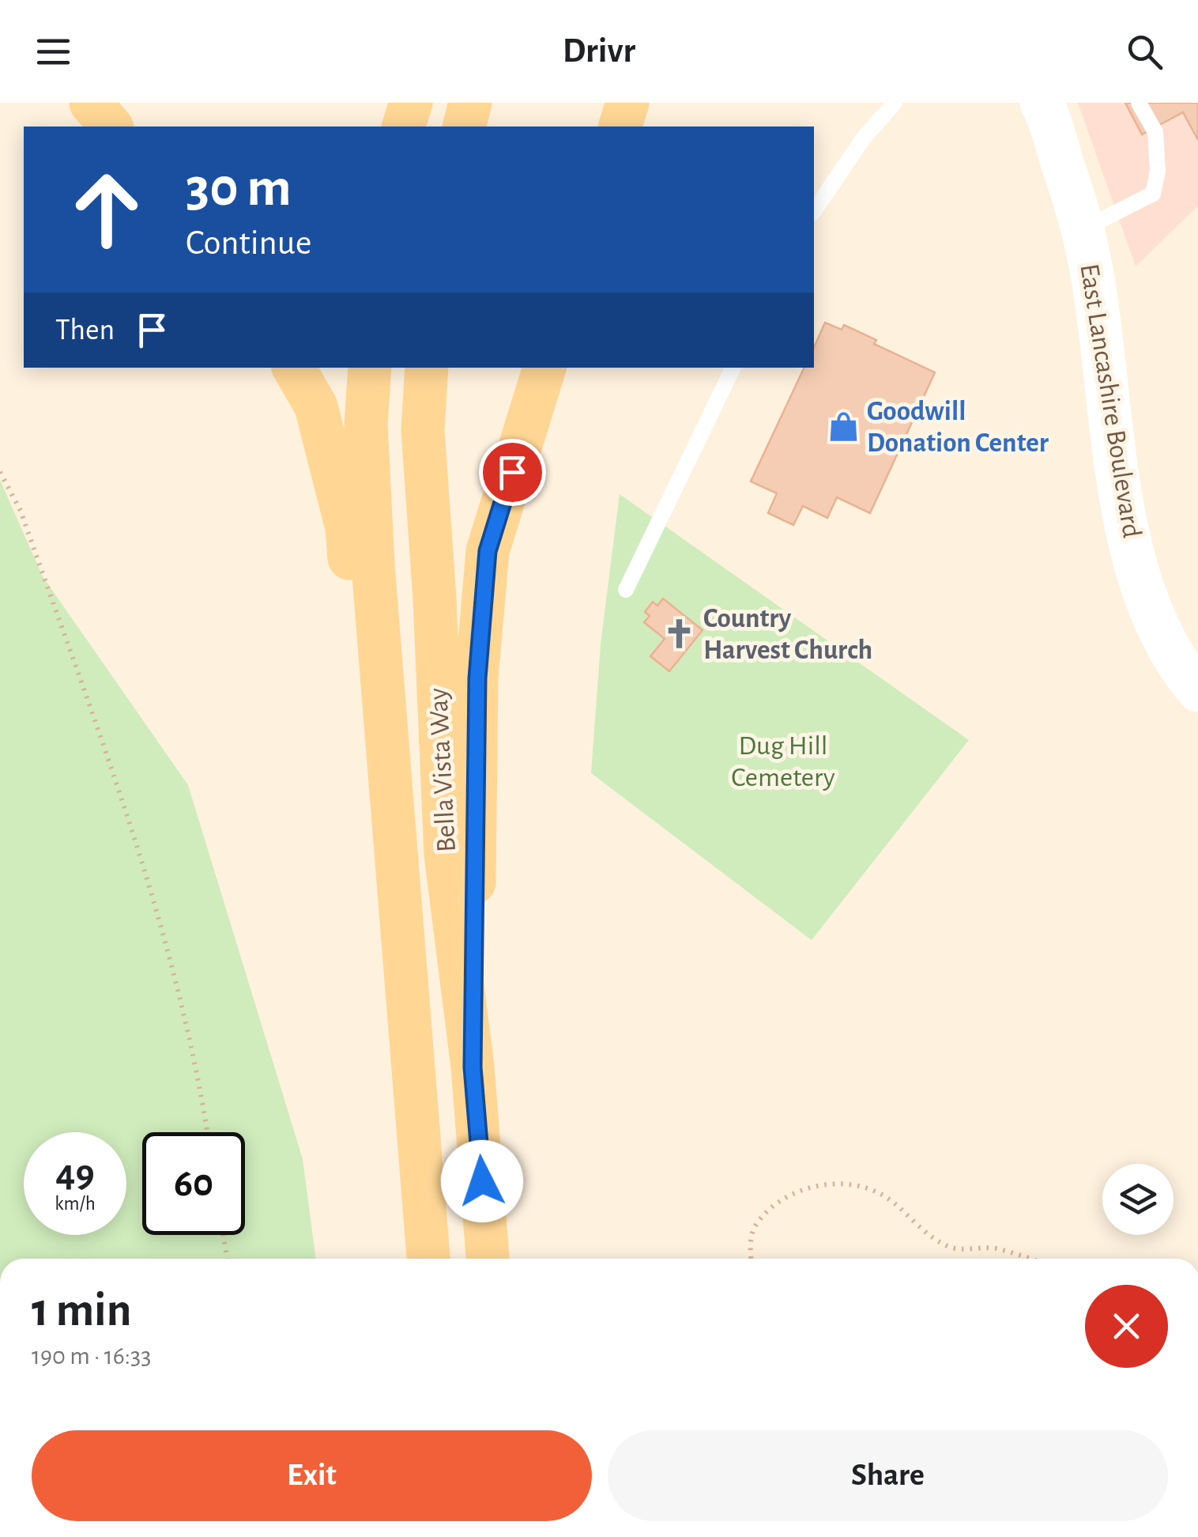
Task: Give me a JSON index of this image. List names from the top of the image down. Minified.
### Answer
{"streets":{"main road":["East Lancashire Boulevard","Bella Vista Way"]},"parks":["Dug Hill Cemetery"],"places":{"shop":["Goodwill Donation Center"],"church":["Country Harvest Church"]},"page":{"header":"Drivr","turn":["30 m","Continue"],"then":"Then","speed":"49 km/h","limit":"60","heading":["1 min","190 m · 16:33"],"buttons":["Exit","Share"]}}
